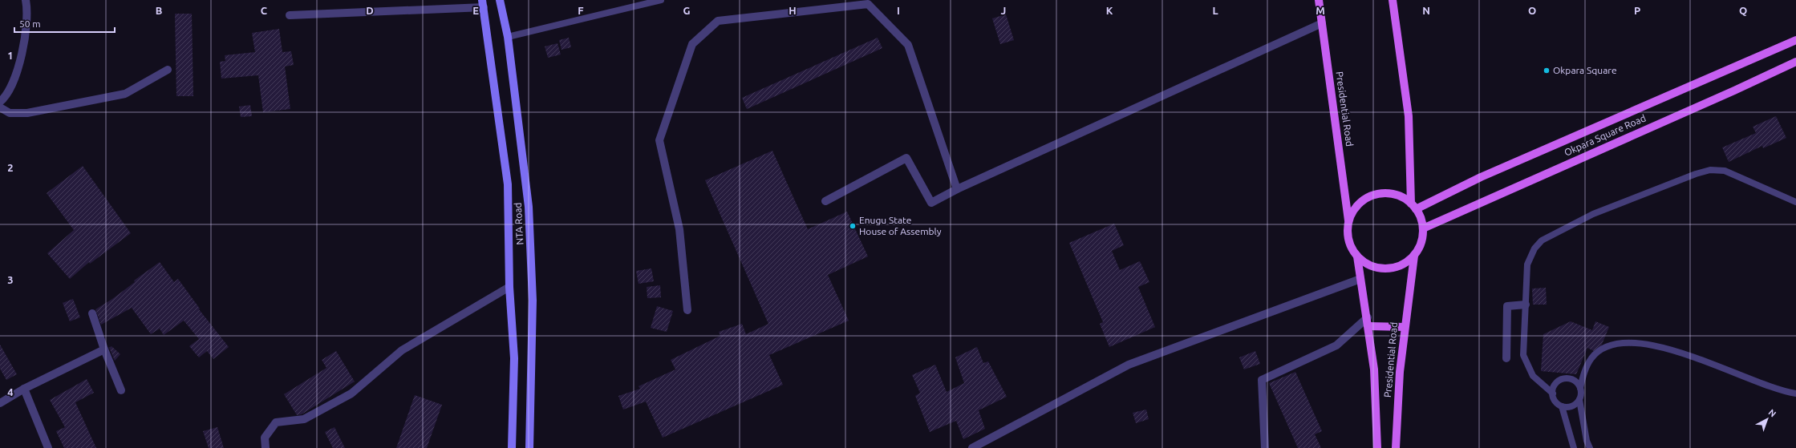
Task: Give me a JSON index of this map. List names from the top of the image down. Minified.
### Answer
{"streets":{"main road":["Presidential Road","Okpara Square Road","NTA Road"]},"crossings":[["Presidential Road","Okpara Square Road"]],"places":["Okpara Square","Enugu State House of Assembly"],"scale_bar":"50 m","north":"top right","grid":{"columns":["B","C","D","E","F","G","H","I","J","K","L","M","N","O","P","Q"],"rows":["1","2","3","4"]}}
